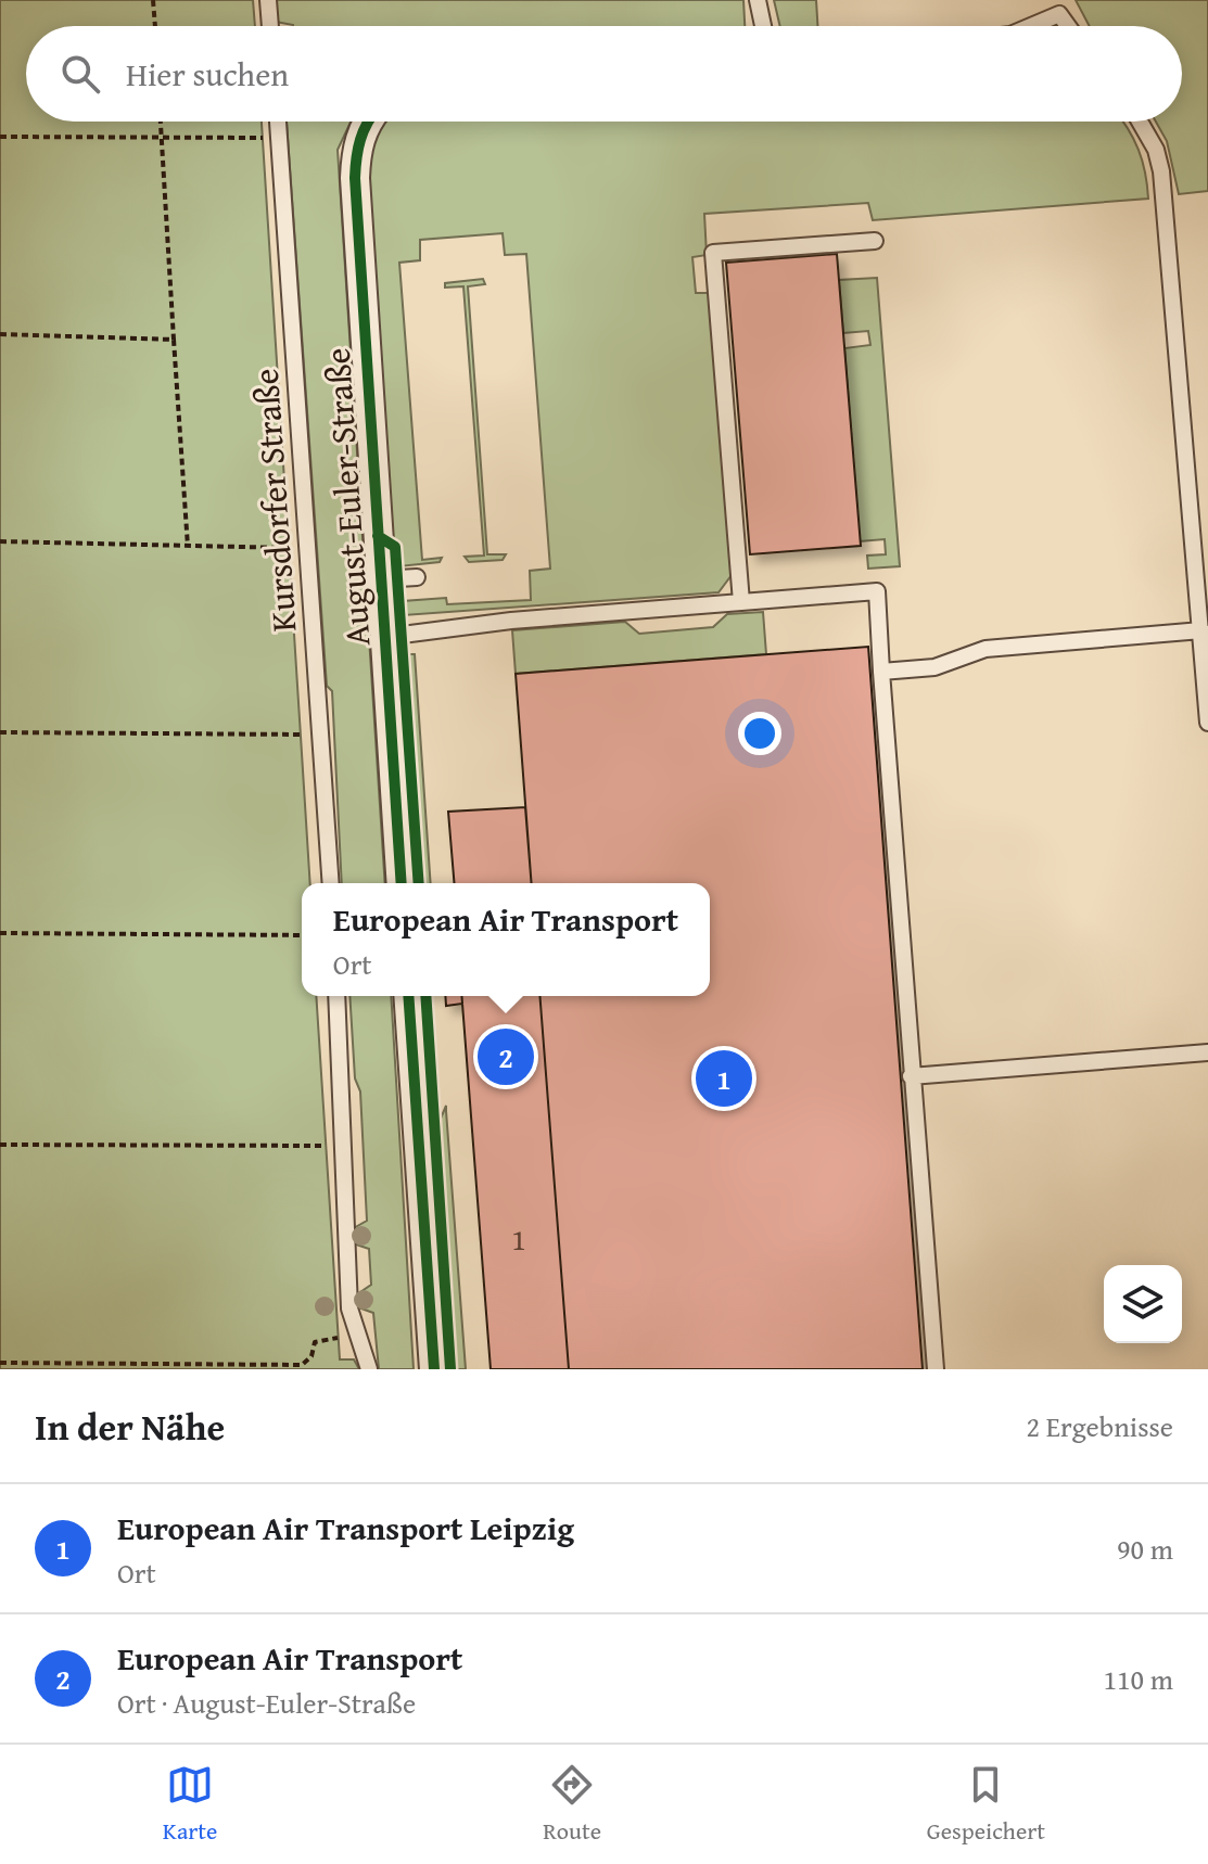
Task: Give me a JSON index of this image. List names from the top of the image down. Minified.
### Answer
{"streets":{"street":["August-Euler-Straße"],"lane":["Kursdorfer Straße"]},"house_numbers":["1"],"page":{"search":"Hier suchen","popup":["European Air Transport","Ort"],"pins":["2","1"],"heading":["In der Nähe","2 Ergebnisse"],"list":[{"mark":"1","name":"European Air Transport Leipzig","note":"Ort","value":"90 m"},{"mark":"2","name":"European Air Transport","note":"Ort · August-Euler-Straße","value":"110 m"}],"nav":["Karte","Route","Gespeichert"]}}
